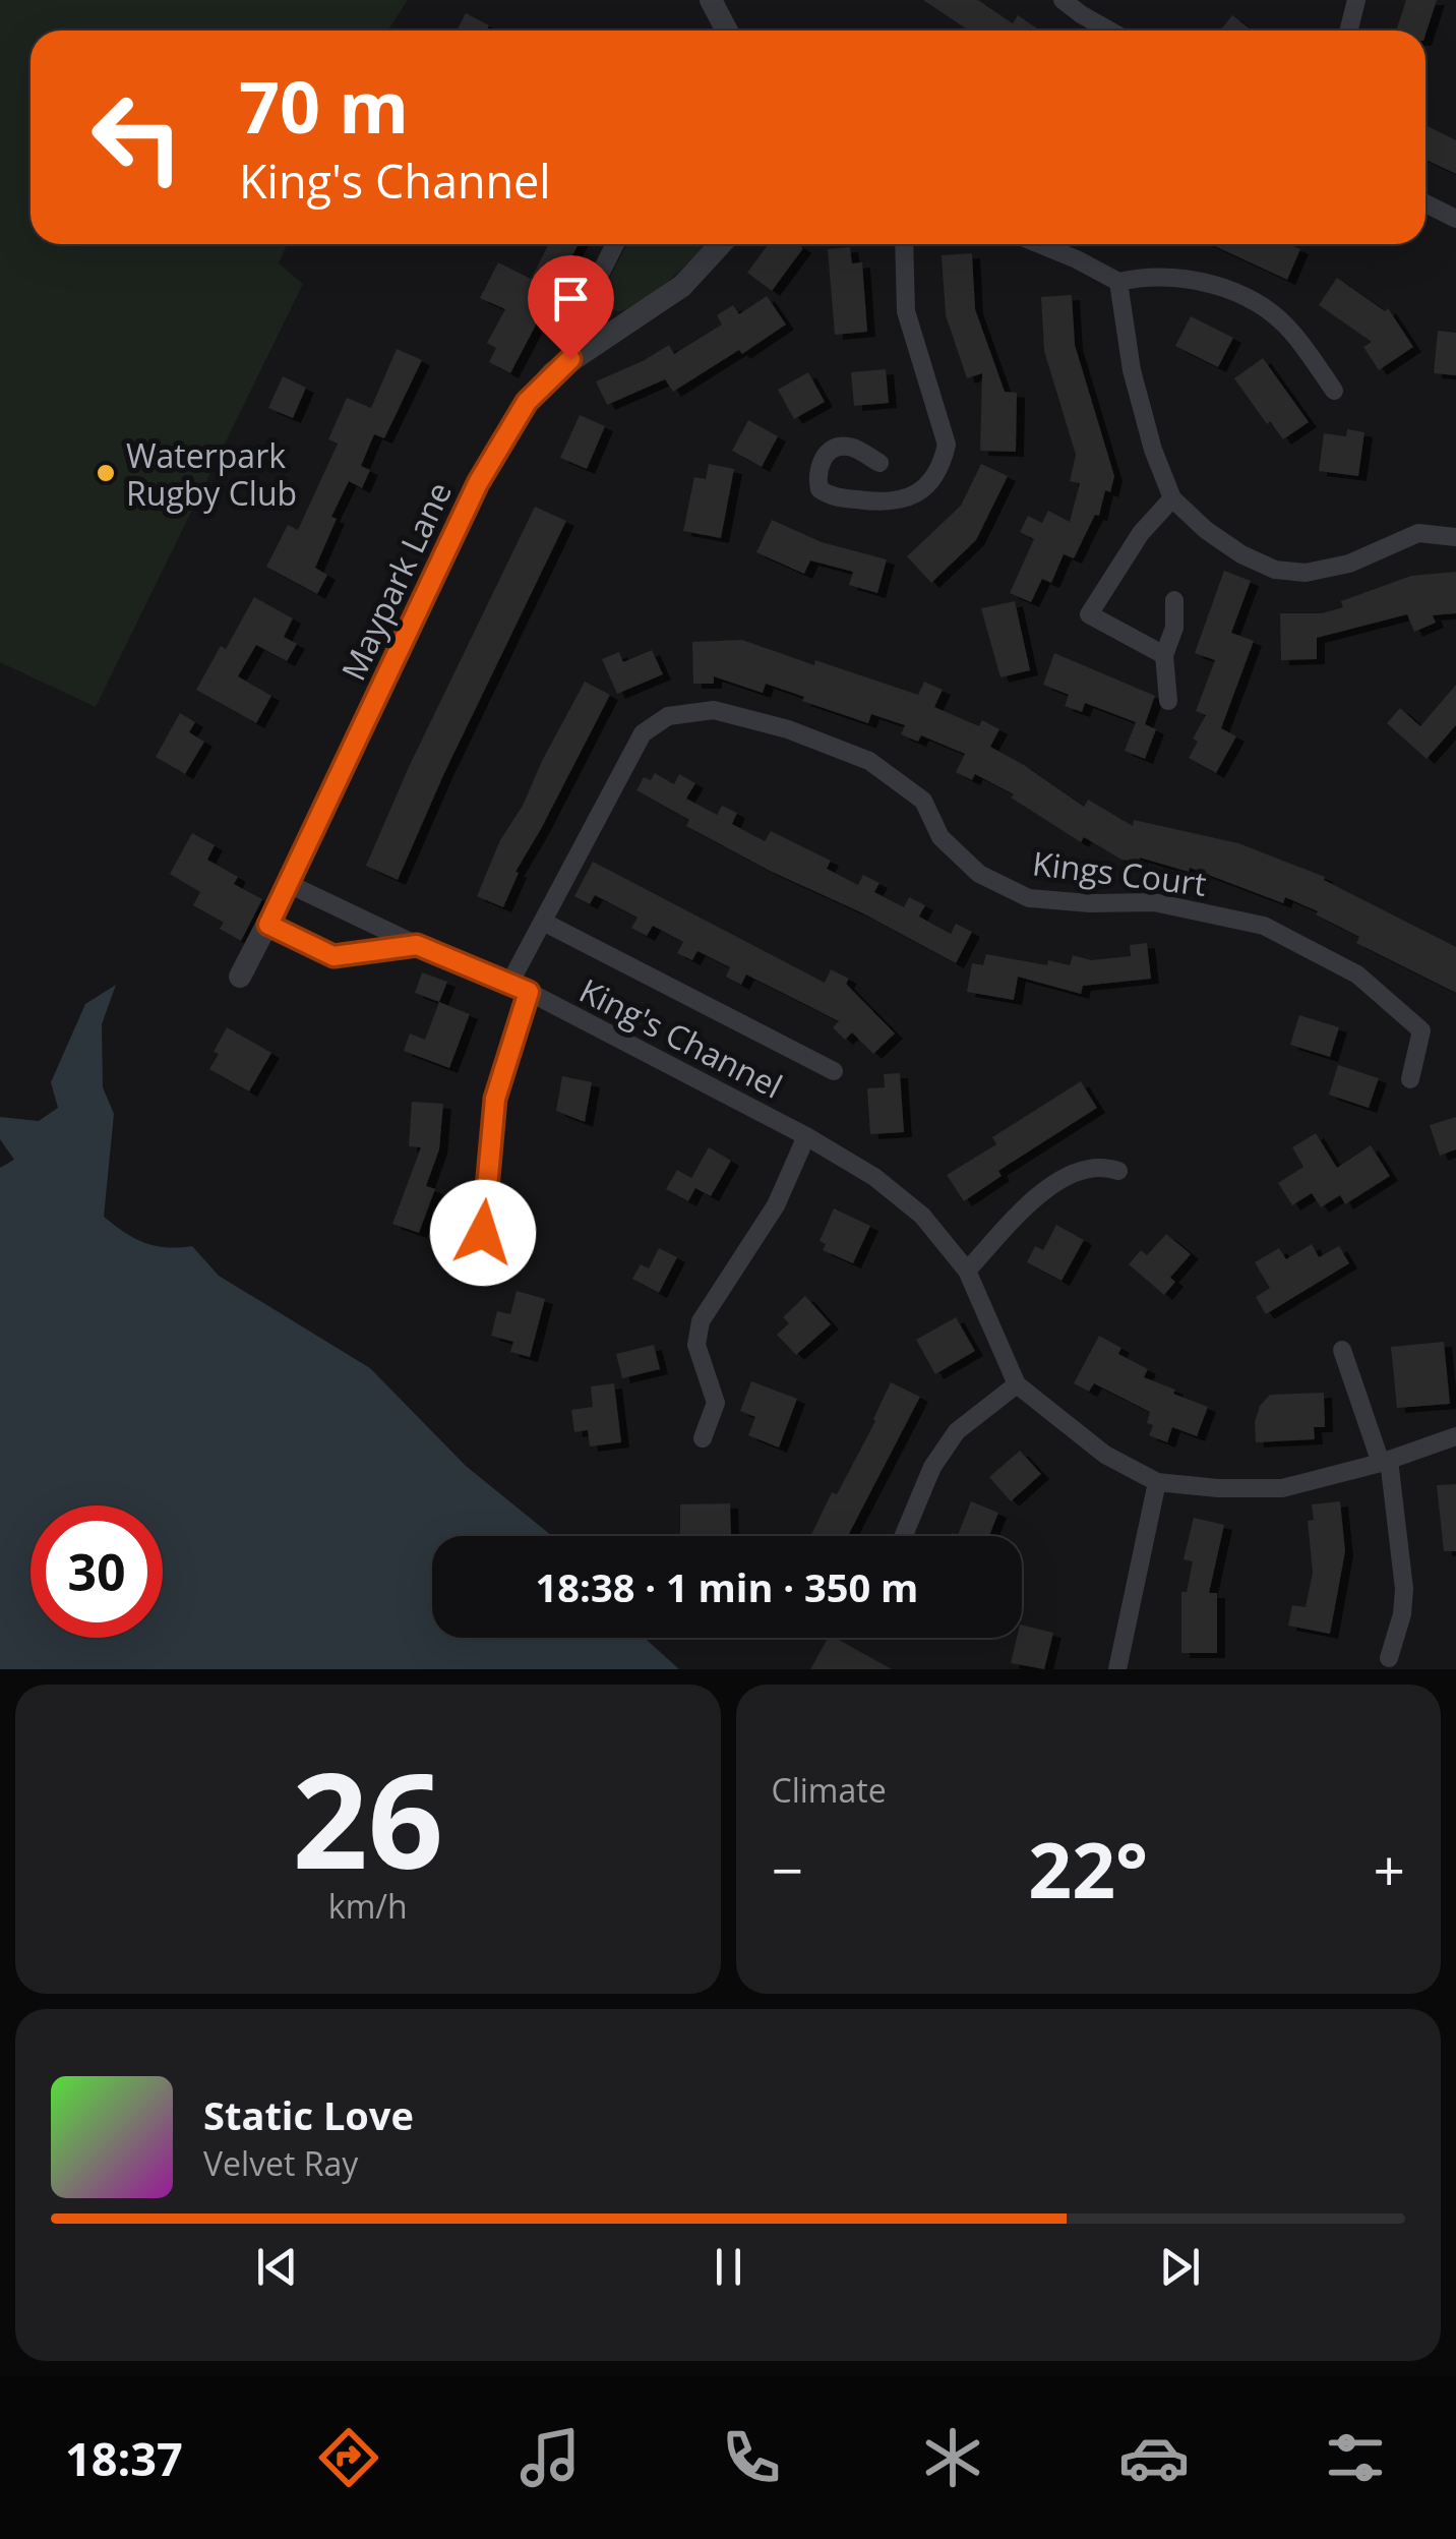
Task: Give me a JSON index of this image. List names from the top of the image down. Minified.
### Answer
{"streets":{"street":["Maypark Lane","Kings Court","King's Channel"]},"crossings":[["Maypark Lane","King's Channel"],["Kings Court","King's Channel"]],"places":["Waterpark Rugby Club"],"page":{"turn":["70 m","King's Channel"],"limit":"30","trip":"18:38 · 1 min · 350 m","tile":[["26","km/h"],"Climate"],"heat":["−","22°","+"],"song":["Static Love","Velvet Ray"],"tabs":"18:37"}}
